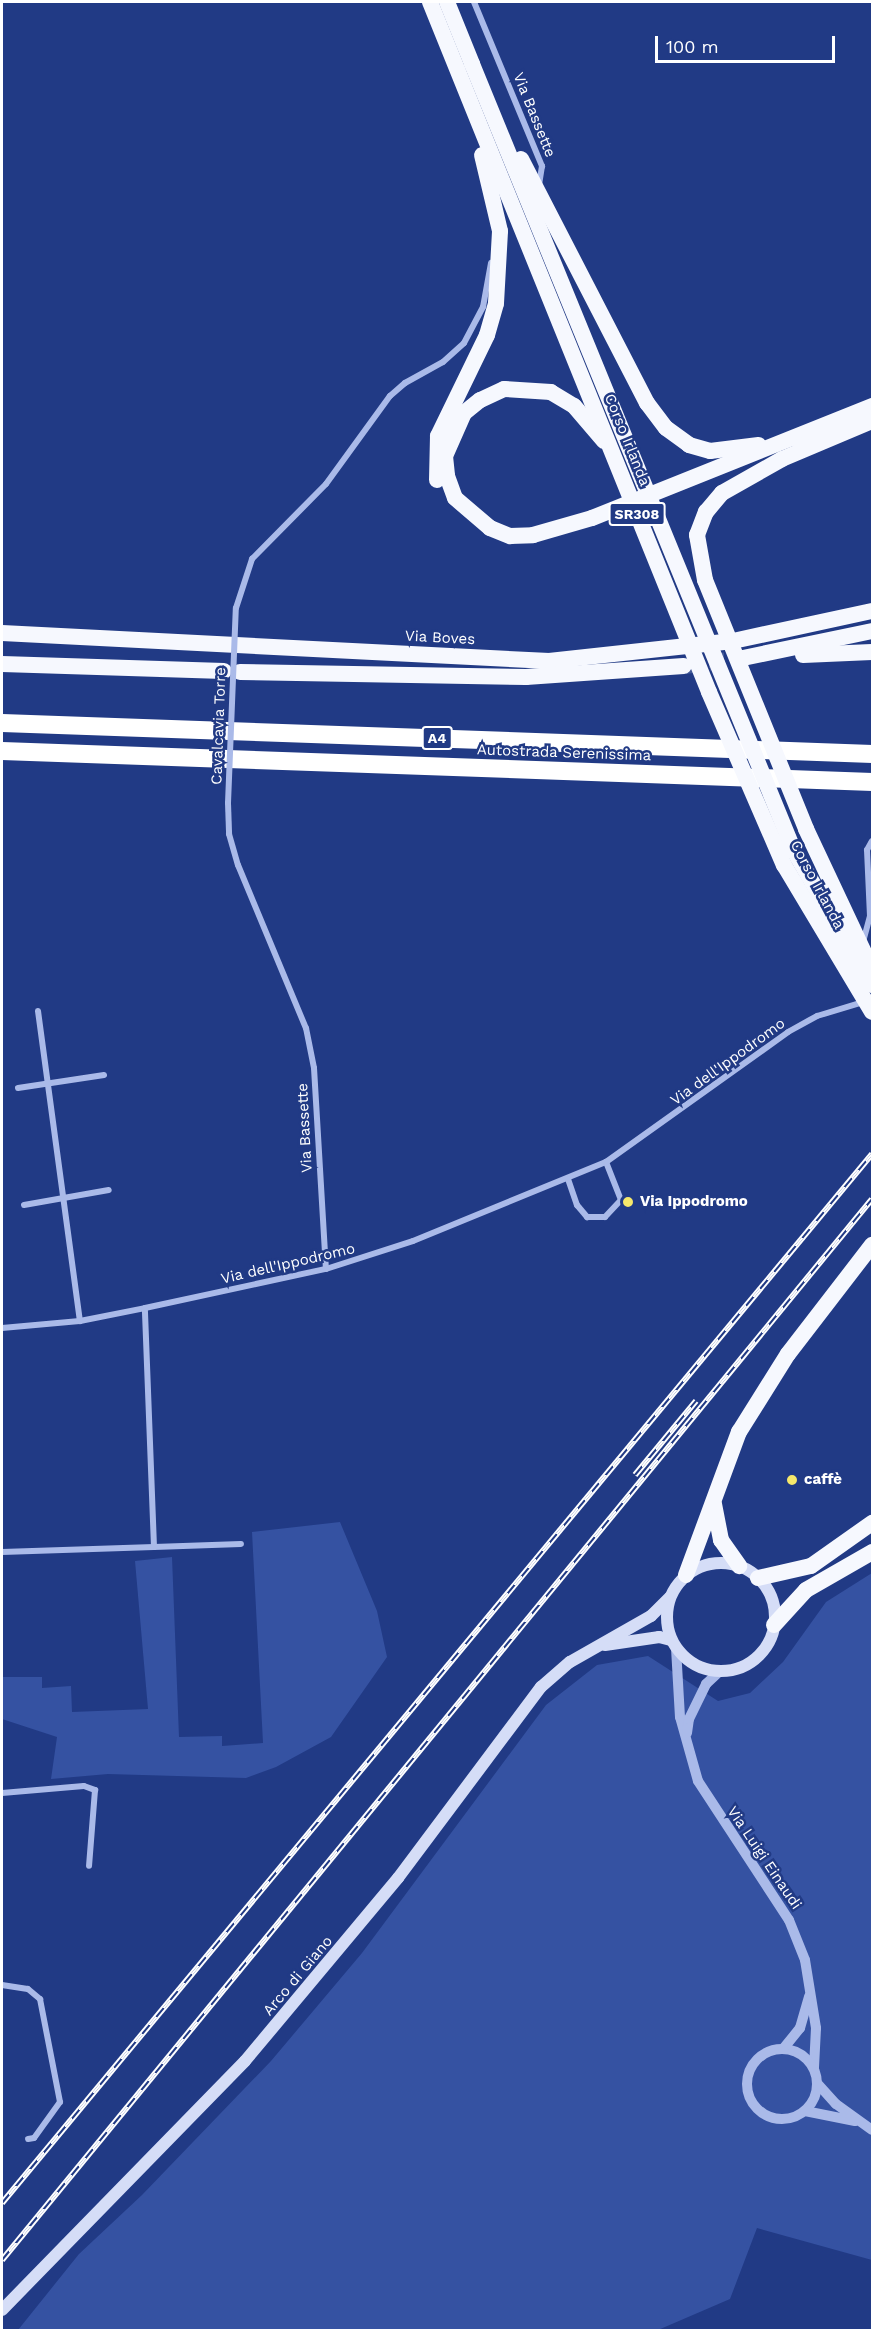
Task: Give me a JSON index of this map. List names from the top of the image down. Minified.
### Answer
{"streets":{"highway":["Corso Irlanda","SR308","Via Boves","A4","Autostrada Serenissima"],"main road":["Arco di Giano"],"street":["Via Bassette","Cavalcavia Torre","Via dell'Ippodromo","Via Luigi Einaudi"]},"crossings":[["Via Bassette","Cavalcavia Torre"],["Via Bassette","Via dell'Ippodromo"],["Corso Irlanda","Via dell'Ippodromo"],["Via Luigi Einaudi","Arco di Giano"]],"places":["Via Ippodromo","caffè"],"scale_bar":"100 m"}
